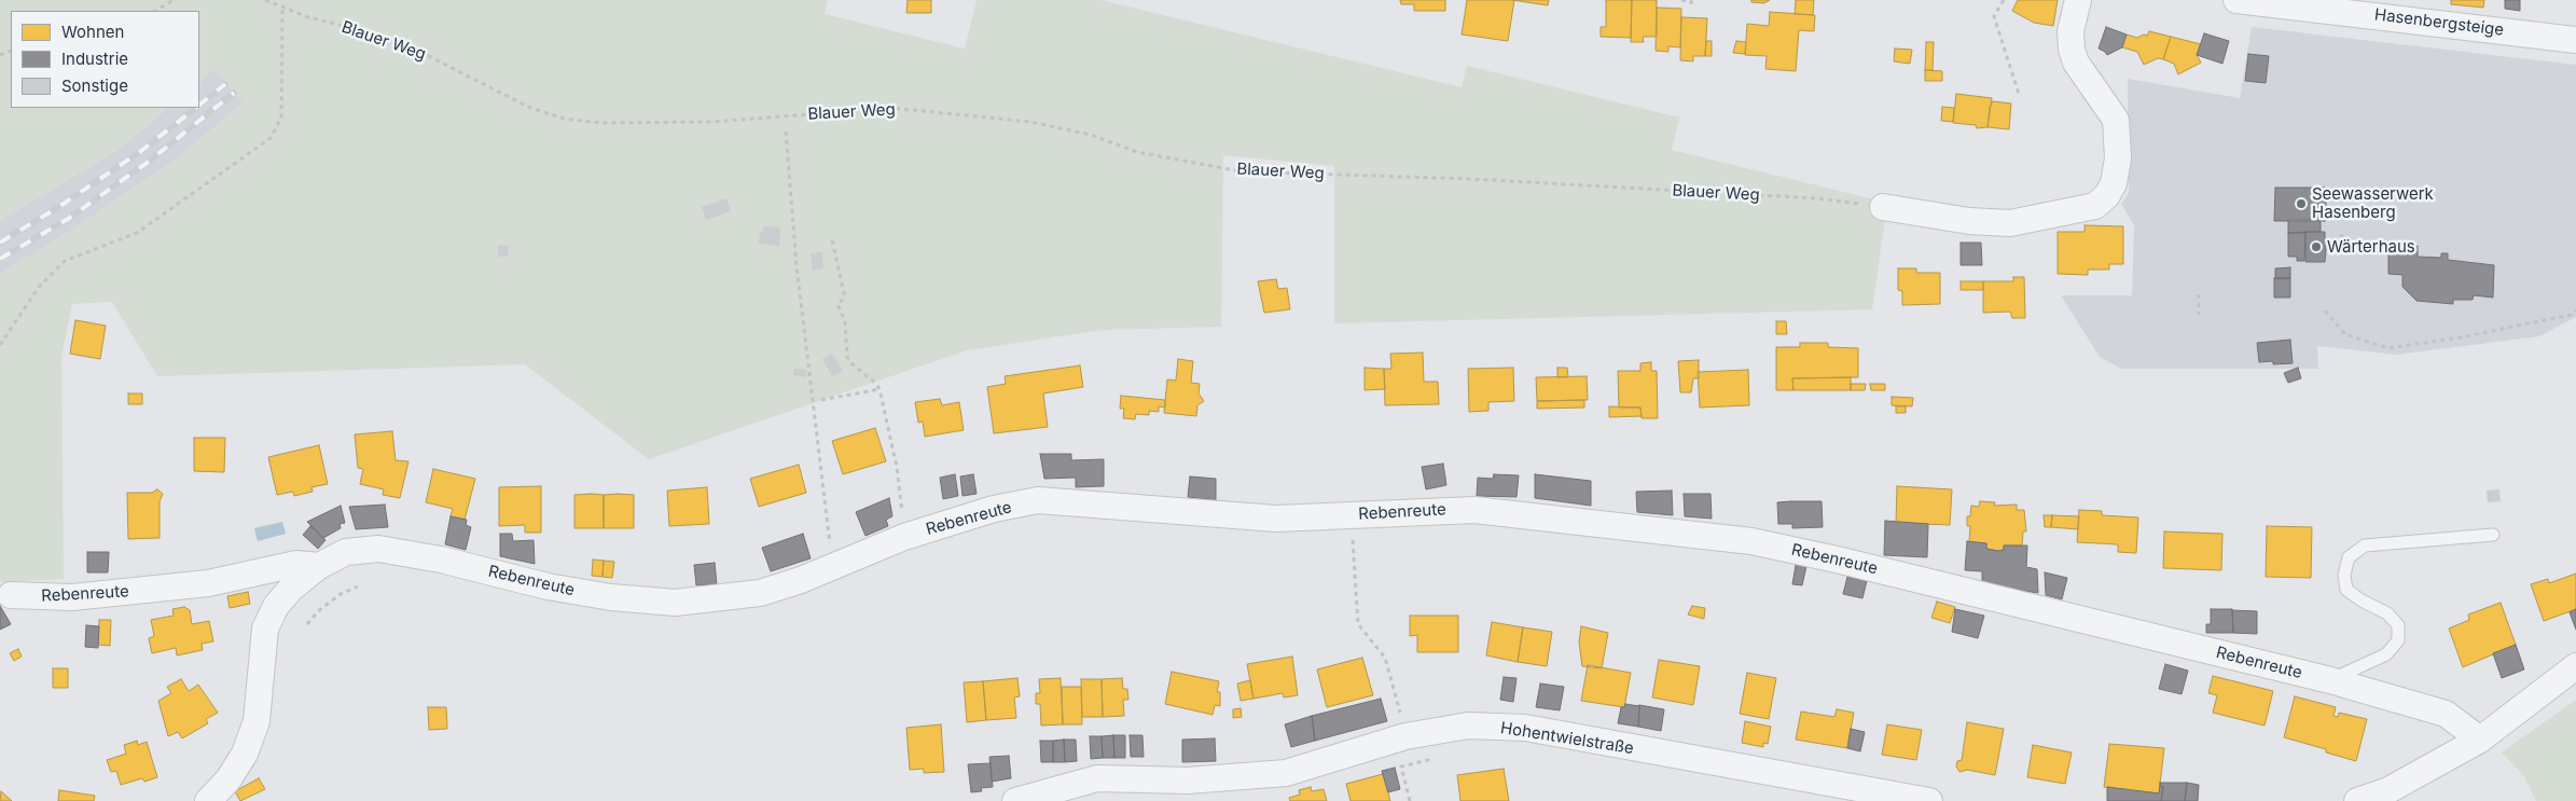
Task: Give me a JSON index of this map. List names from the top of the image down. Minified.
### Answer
{"streets":{"street":["Hasenbergsteige","Rebenreute","Hohentwielstraße"],"path":["Blauer Weg"]},"places":["Seewasserwerk Hasenberg","Wärterhaus"],"legend":["Wohnen","Industrie","Sonstige"]}
